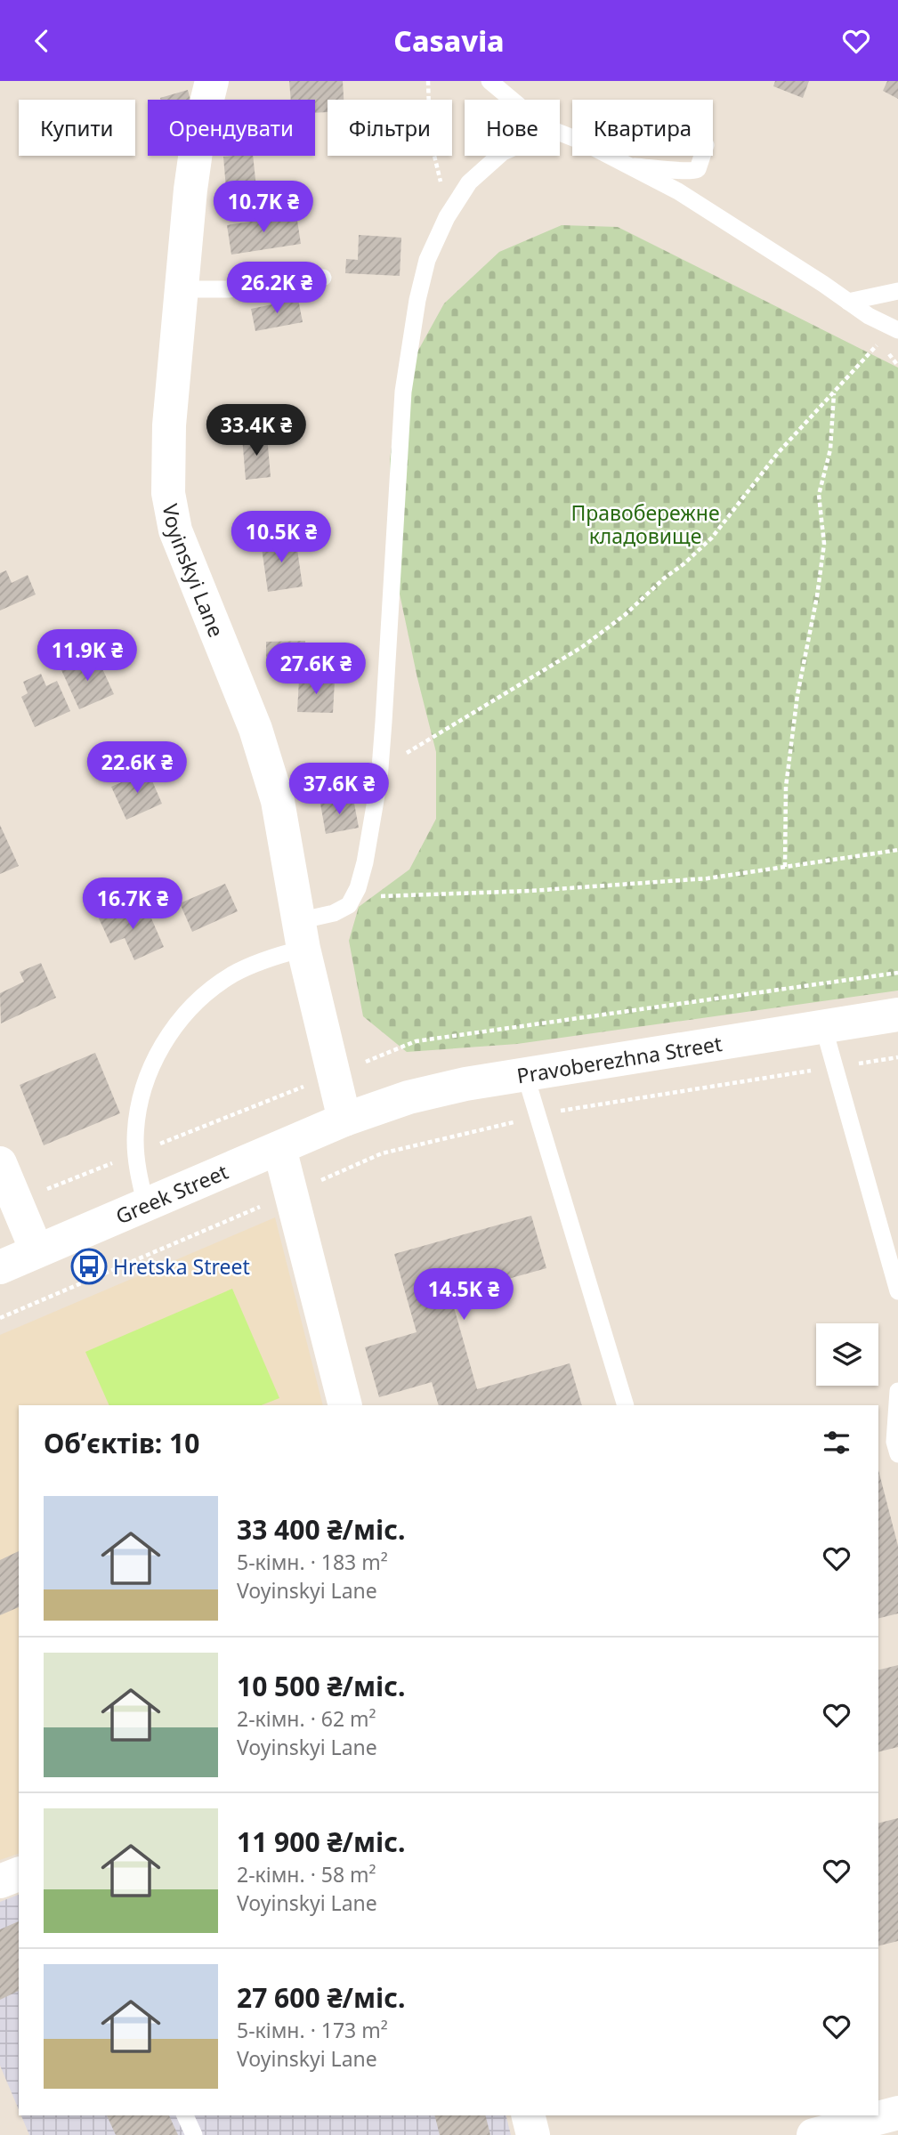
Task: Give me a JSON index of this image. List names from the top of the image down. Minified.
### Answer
{"streets":{"street":["Voyinskyi Lane","Pravoberezhna Street","Greek Street"]},"crossings":[["Voyinskyi Lane","Pravoberezhna Street"],["Voyinskyi Lane","Greek Street"],["Pravoberezhna Street","Greek Street"]],"parks":["Правобережне кладовище"],"places":{"bus stop":["Hretska Street"]},"page":{"header":"Casavia","chip":["Купити","Орендувати","Фільтри","Нове","Квартира"],"price":["10.7K ₴","26.2K ₴","33.4K ₴","10.5K ₴","11.9K ₴","27.6K ₴","22.6K ₴","37.6K ₴","16.7K ₴","14.5K ₴"],"heading":"Об’єктів: 10","list":[{"name":"33 400 ₴/міс.","note":"5-кімн. · 183 m² · Voyinskyi Lane"},{"name":"10 500 ₴/міс.","note":"2-кімн. · 62 m² · Voyinskyi Lane"},{"name":"11 900 ₴/міс.","note":"2-кімн. · 58 m² · Voyinskyi Lane"},{"name":"27 600 ₴/міс.","note":"5-кімн. · 173 m² · Voyinskyi Lane"}]}}
